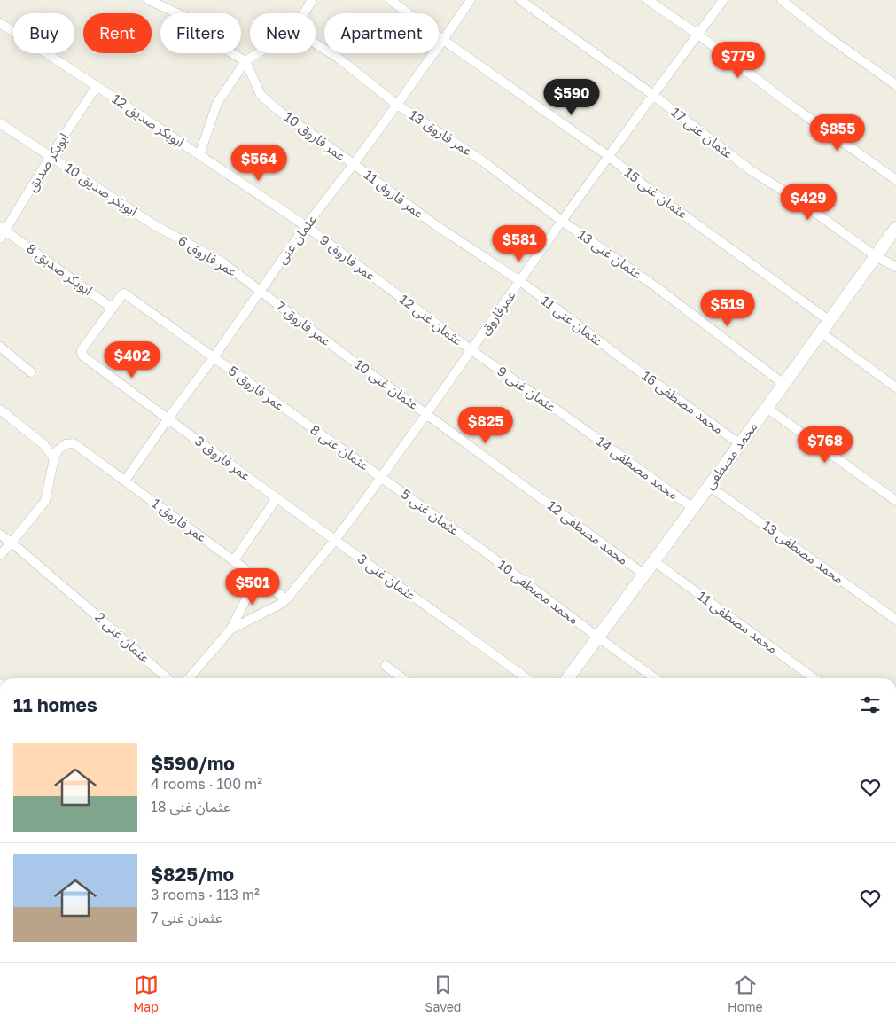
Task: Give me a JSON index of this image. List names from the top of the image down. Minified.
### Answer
{"streets":{"street":["ابوبکر صدیق 12","عمر فاروق 13","عثمان غنی 17","عمر فاروق 10","ابوبکر صدیق","ابوبکر صدیق 10","عثمان غنی 15","عمر فاروق 11","عثمان غنی","عثمان غنی 13","عمر فاروق 6","عمر فاروق 9","ابوبکر صدیق 8","عمرفاروق","عثمان غنی 12","عثمان غنی 11","عمر فاروق 7","عثمان غنی 10","عمر فاروق 5","عثمان غنی 9","محمد مصطفی 16","عثمان غنی 8","محمد مصطفی","عمر فاروق 3","محمد مصطفی 14","عثمان غنی 5","عمر فاروق 1","محمد مصطفی 12","محمد مصطفی 13","عثمان غنی 3","محمد مصطفی 10","محمد مصطفی 11","عثمان غنی 2"]},"crossings":[["ابوبکر صدیق 12","ابوبکر صدیق"],["ابوبکر صدیق 12","عثمان غنی"],["ابوبکر صدیق 12","عمر فاروق 9"],["عمر فاروق 13","عثمان غنی"],["عمر فاروق 13","عثمان غنی 13"],["عمر فاروق 13","عمرفاروق"],["عثمان غنی 17","عمرفاروق"],["عثمان غنی 17","محمد مصطفی"],["عمر فاروق 10","عمر فاروق 11"],["عمر فاروق 10","عثمان غنی"],["ابوبکر صدیق","ابوبکر صدیق 10"],["ابوبکر صدیق","ابوبکر صدیق 8"],["ابوبکر صدیق 10","عمر فاروق 6"],["عثمان غنی 15","عثمان غنی"],["عثمان غنی 15","عمرفاروق"],["عثمان غنی 15","محمد مصطفی"],["عمر فاروق 11","عثمان غنی"],["عمر فاروق 11","عمرفاروق"],["عمر فاروق 11","عثمان غنی 11"],["عثمان غنی","عمر فاروق 6"],["عثمان غنی","عمر فاروق 9"],["عثمان غنی","عمر فاروق 7"],["عثمان غنی","عمر فاروق 5"],["عثمان غنی","عمر فاروق 3"],["عثمان غنی","عمر فاروق 1"],["عثمان غنی 13","عمرفاروق"],["عثمان غنی 13","محمد مصطفی"],["عمر فاروق 6","عمر فاروق 7"],["عمر فاروق 9","عثمان غنی 12"],["ابوبکر صدیق 8","عمر فاروق 5"],["ابوبکر صدیق 8","عمر فاروق 3"],["عمرفاروق","عثمان غنی 12"],["عمرفاروق","عثمان غنی 11"],["عمرفاروق","عثمان غنی 10"],["عمرفاروق","عثمان غنی 9"],["عمرفاروق","عثمان غنی 8"],["عمرفاروق","عمر فاروق 3"],["عمرفاروق","عثمان غنی 5"],["عمرفاروق","عثمان غنی 3"],["عثمان غنی 12","عثمان غنی 9"],["عثمان غنی 11","محمد مصطفی 16"],["عمر فاروق 7","عثمان غنی 10"],["عثمان غنی 10","محمد مصطفی 12"],["عمر فاروق 5","عثمان غنی 8"],["عمر فاروق 5","عمر فاروق 3"],["عثمان غنی 9","محمد مصطفی 14"],["محمد مصطفی 16","محمد مصطفی"],["عثمان غنی 8","عثمان غنی 5"],["محمد مصطفی","محمد مصطفی 14"],["محمد مصطفی","محمد مصطفی 12"],["محمد مصطفی","محمد مصطفی 13"],["محمد مصطفی","محمد مصطفی 10"],["محمد مصطفی","محمد مصطفی 11"],["عمر فاروق 3","عثمان غنی 3"],["عثمان غنی 5","محمد مصطفی 10"]],"page":{"chip":["Buy","Rent","Filters","New","Apartment"],"price":["$779","$590","$855","$564","$429","$581","$519","$402","$825","$768","$501"],"heading":"11 homes","list":[{"name":"$590/mo","note":"4 rooms · 100 m² · عثمان غنی 18"},{"name":"$825/mo","note":"3 rooms · 113 m² · عثمان غنی 7"}],"tabs":["Map","Saved","Home"]}}
